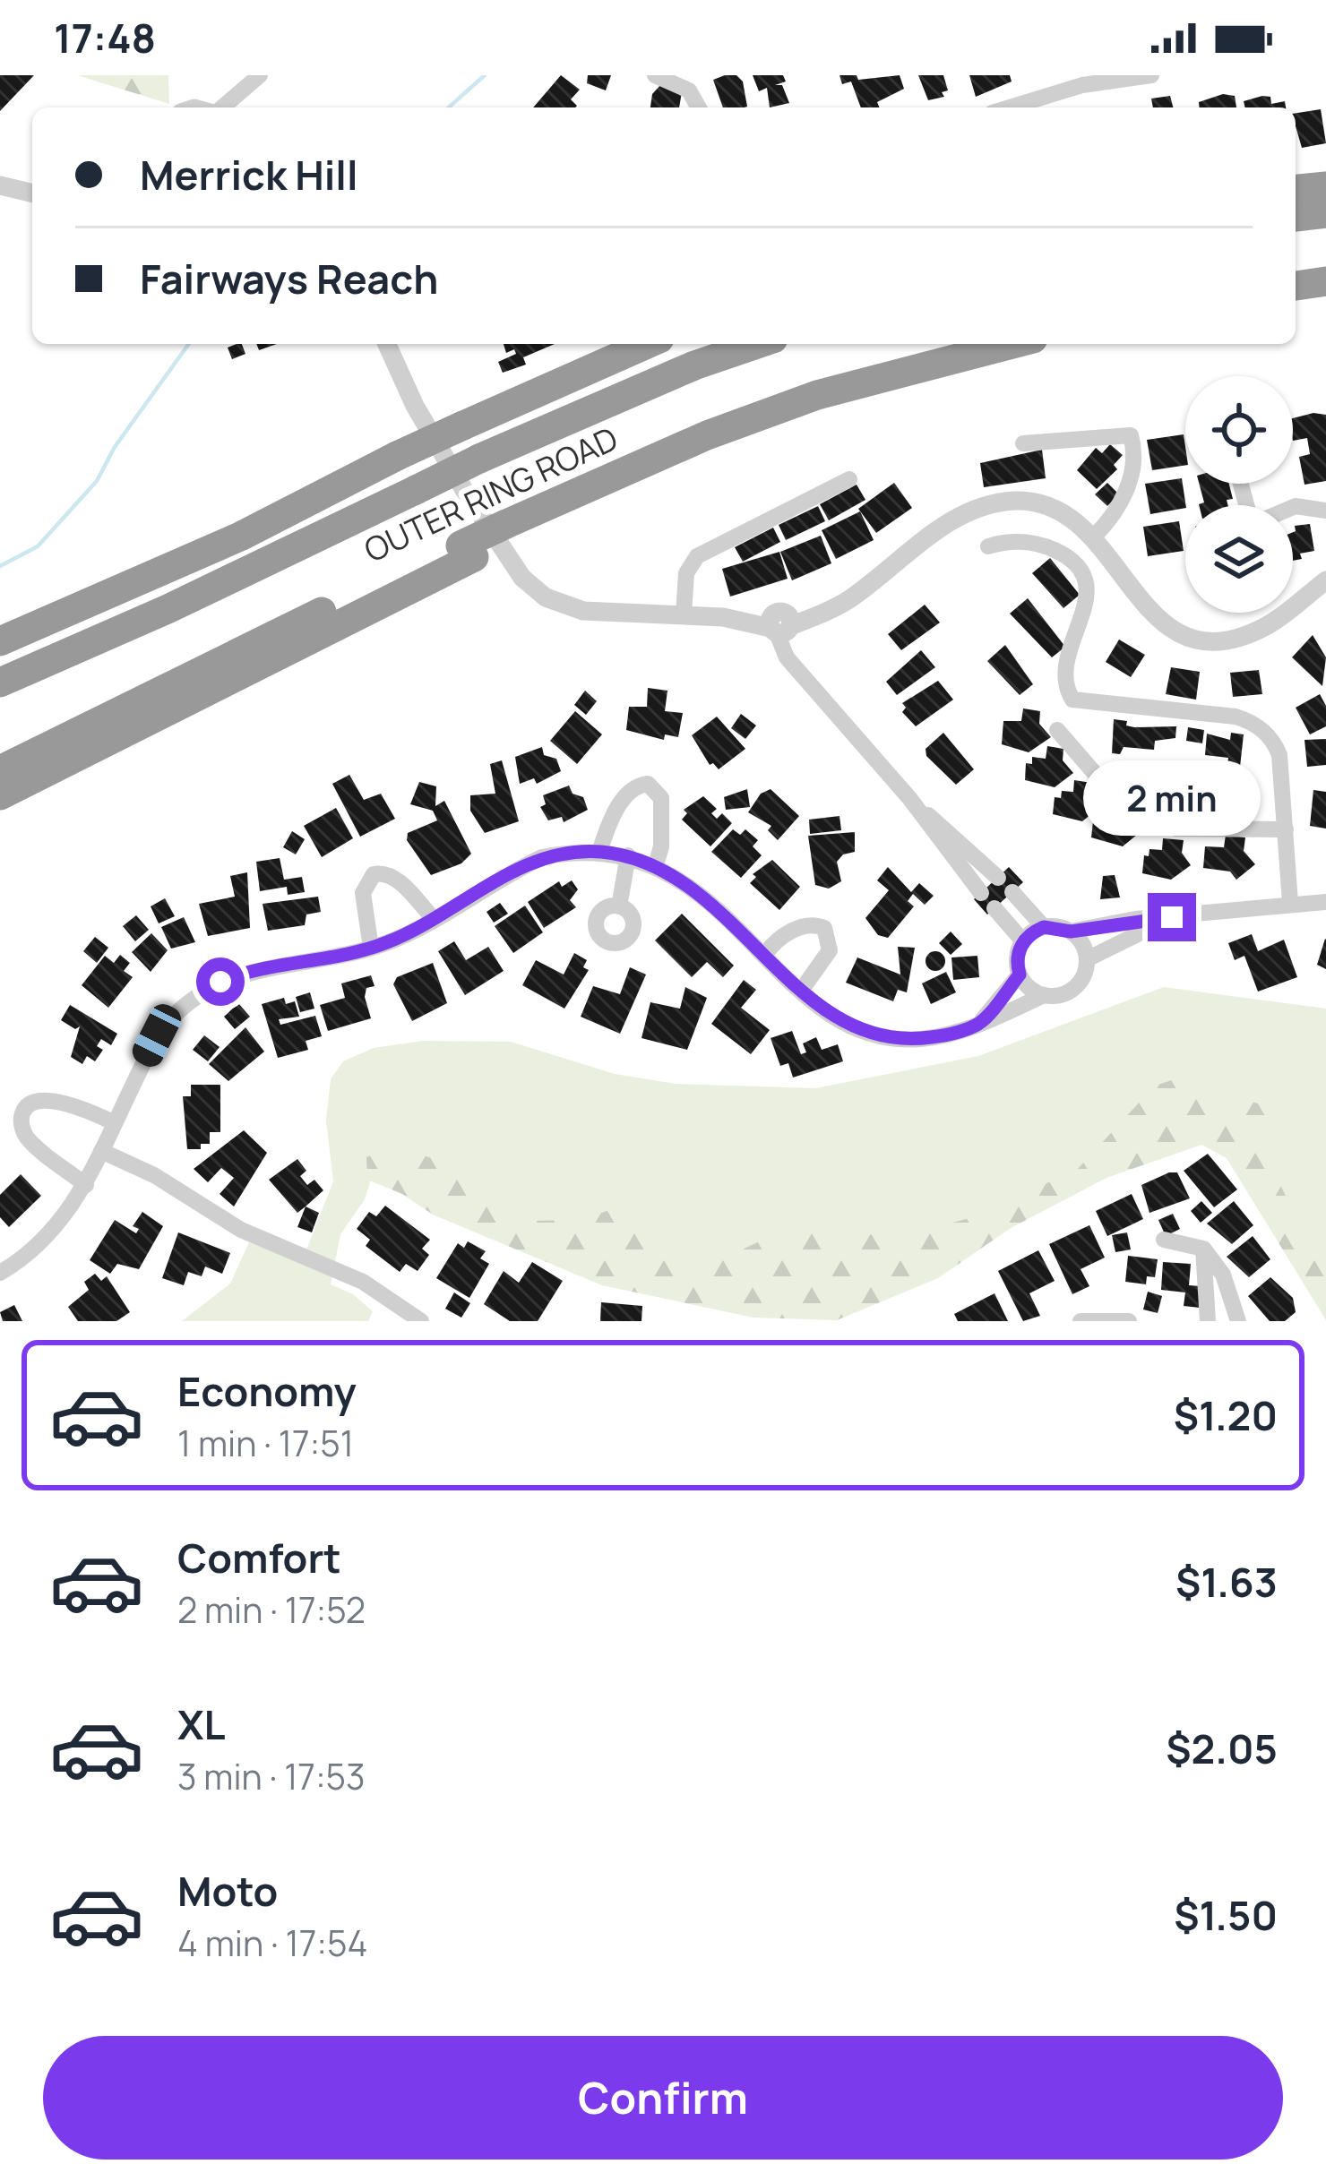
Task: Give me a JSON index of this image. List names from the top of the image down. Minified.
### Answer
{"streets":{"highway":["OUTER RING ROAD"]},"page":{"status":"17:48","banner":["Merrick Hill","Fairways Reach"],"bubble":"2 min","list":[{"name":"Economy","note":"1 min · 17:51","value":"$1.20"},{"name":"Comfort","note":"2 min · 17:52","value":"$1.63"},{"name":"XL","note":"3 min · 17:53","value":"$2.05"},{"name":"Moto","note":"4 min · 17:54","value":"$1.50"}],"buttons":"Confirm"}}
